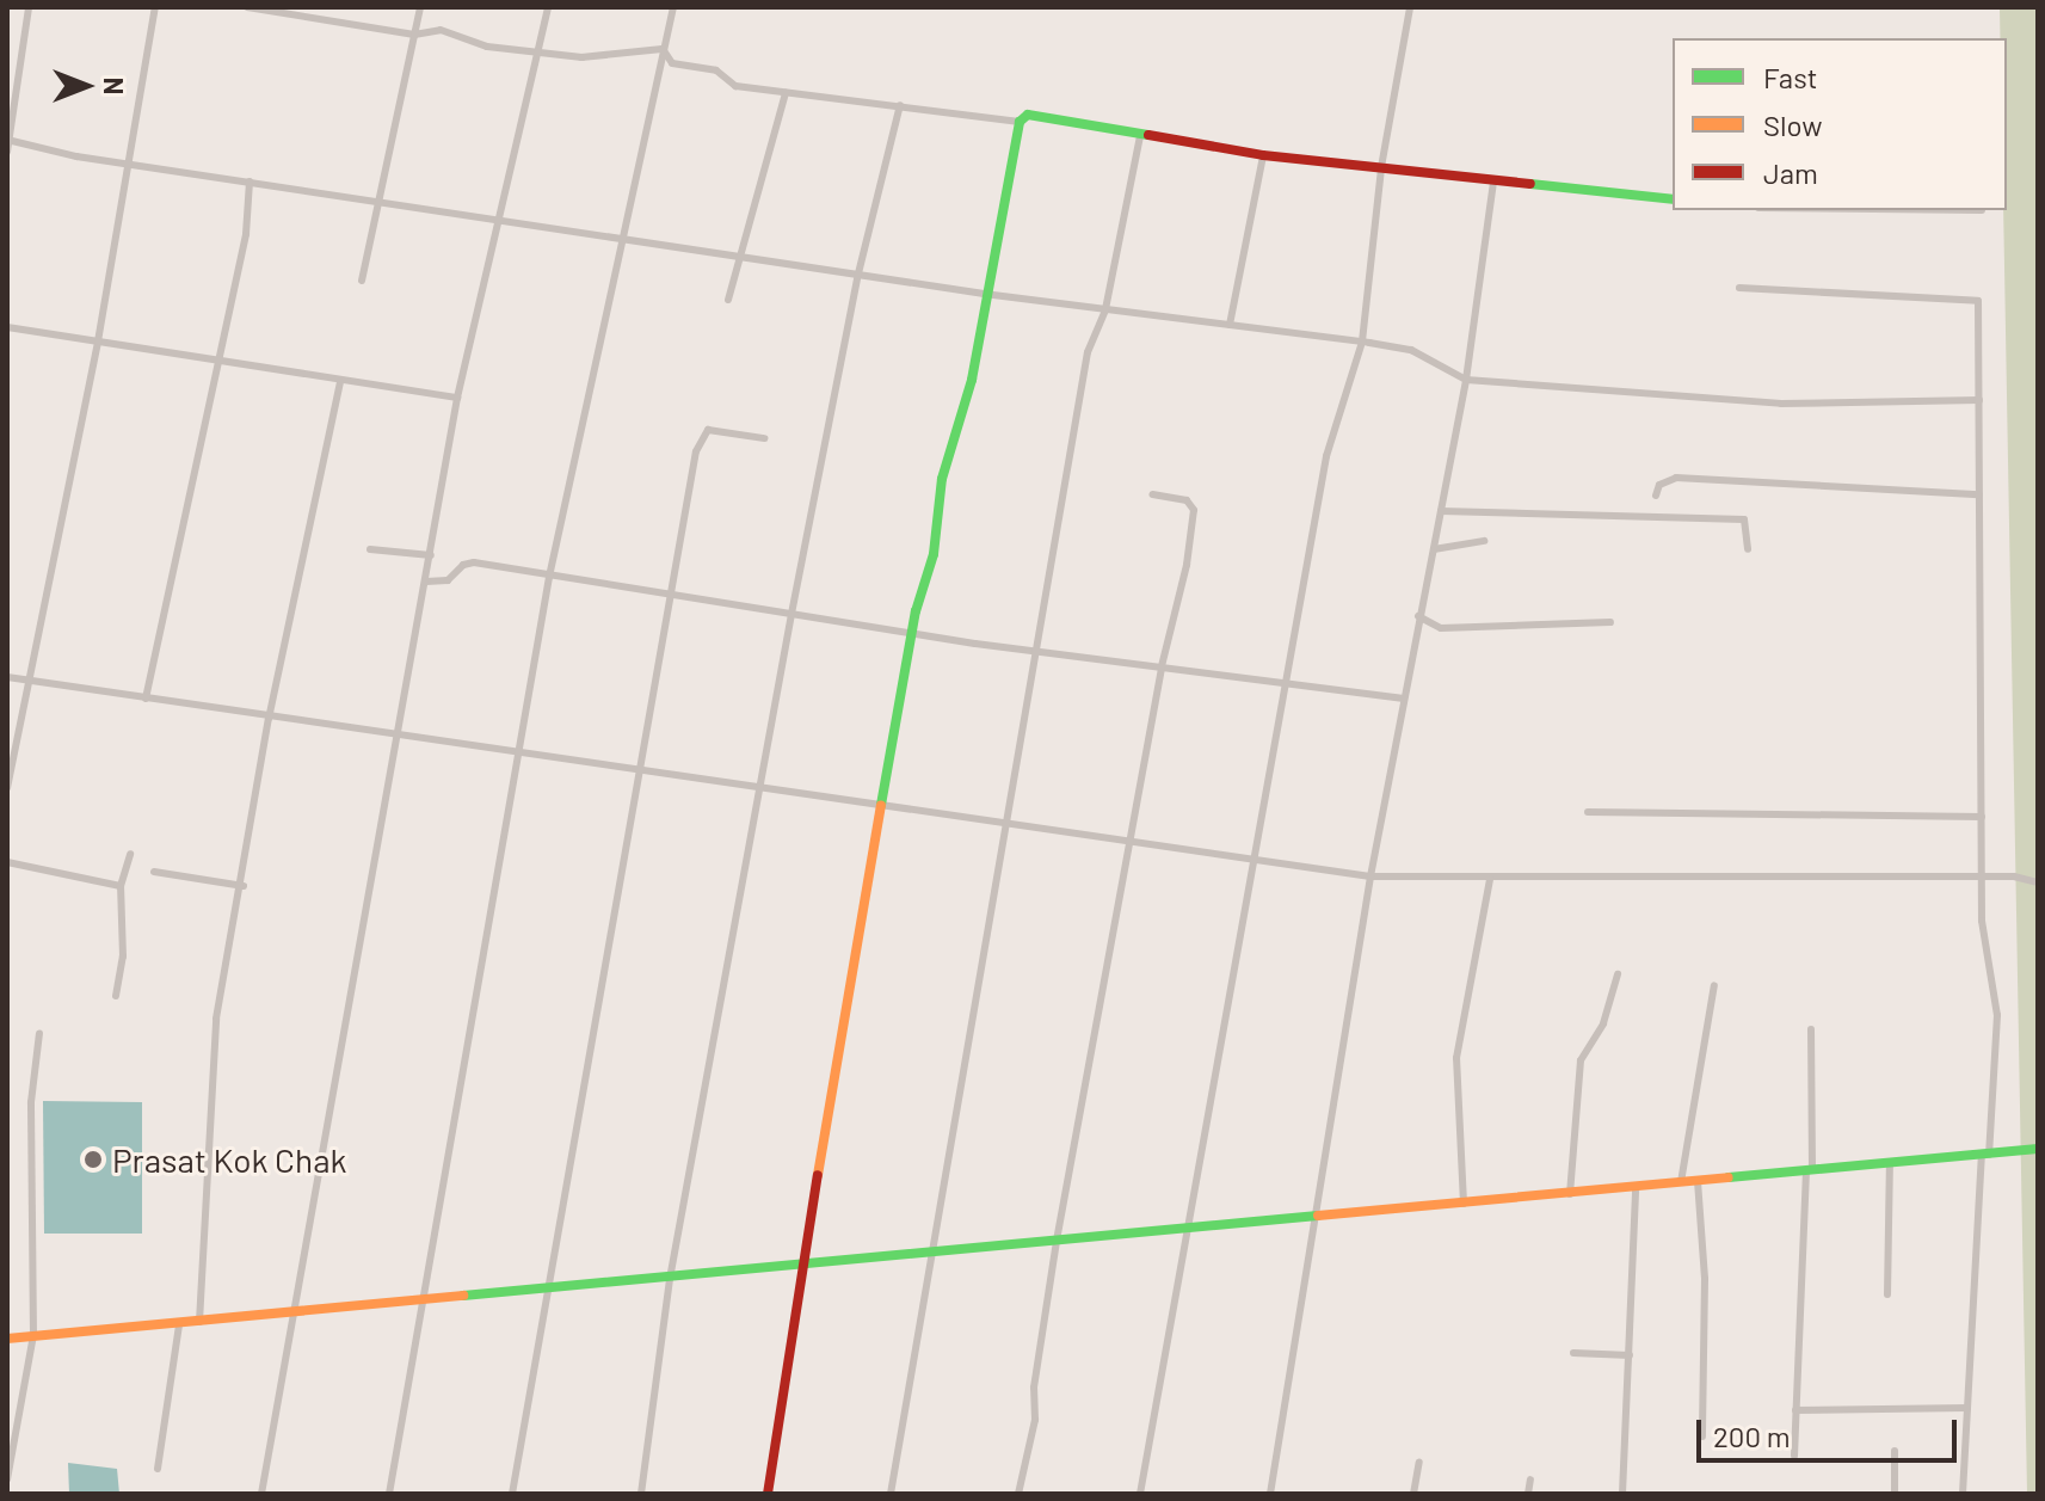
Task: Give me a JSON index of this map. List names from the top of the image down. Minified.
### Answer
{"places":["Prasat Kok Chak"],"legend":["Fast","Slow","Jam"],"scale_bar":"200 m","north":"right"}
